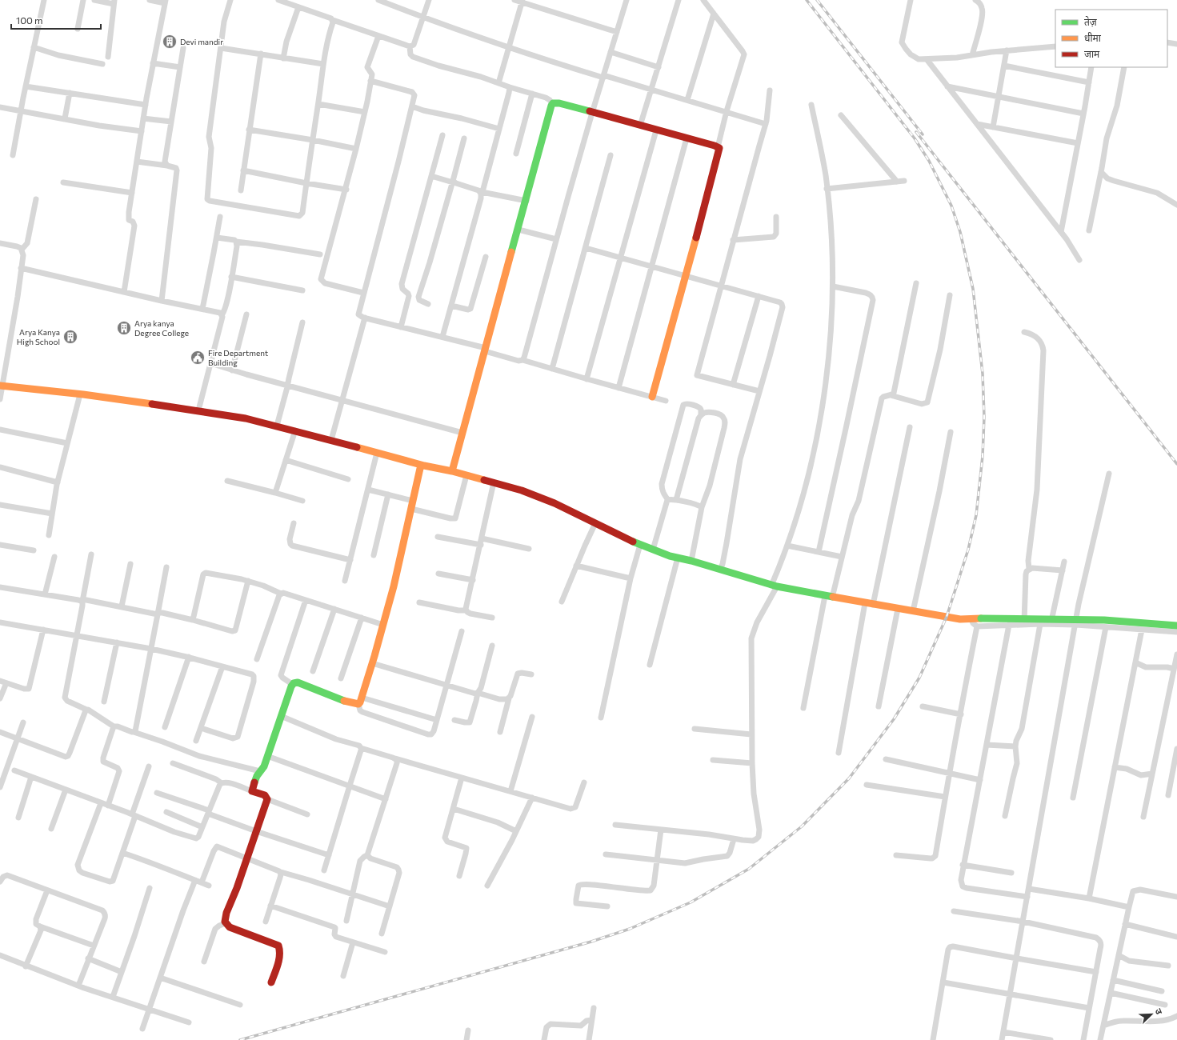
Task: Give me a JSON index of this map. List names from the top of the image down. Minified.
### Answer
{"places":{"building":["Devi mandir","Arya kanya Degree College","Arya Kanya High School"],"public building":["Fire Department Building"]},"legend":["तेज़","धीमा","जाम"],"scale_bar":"100 m","north":"top right"}
